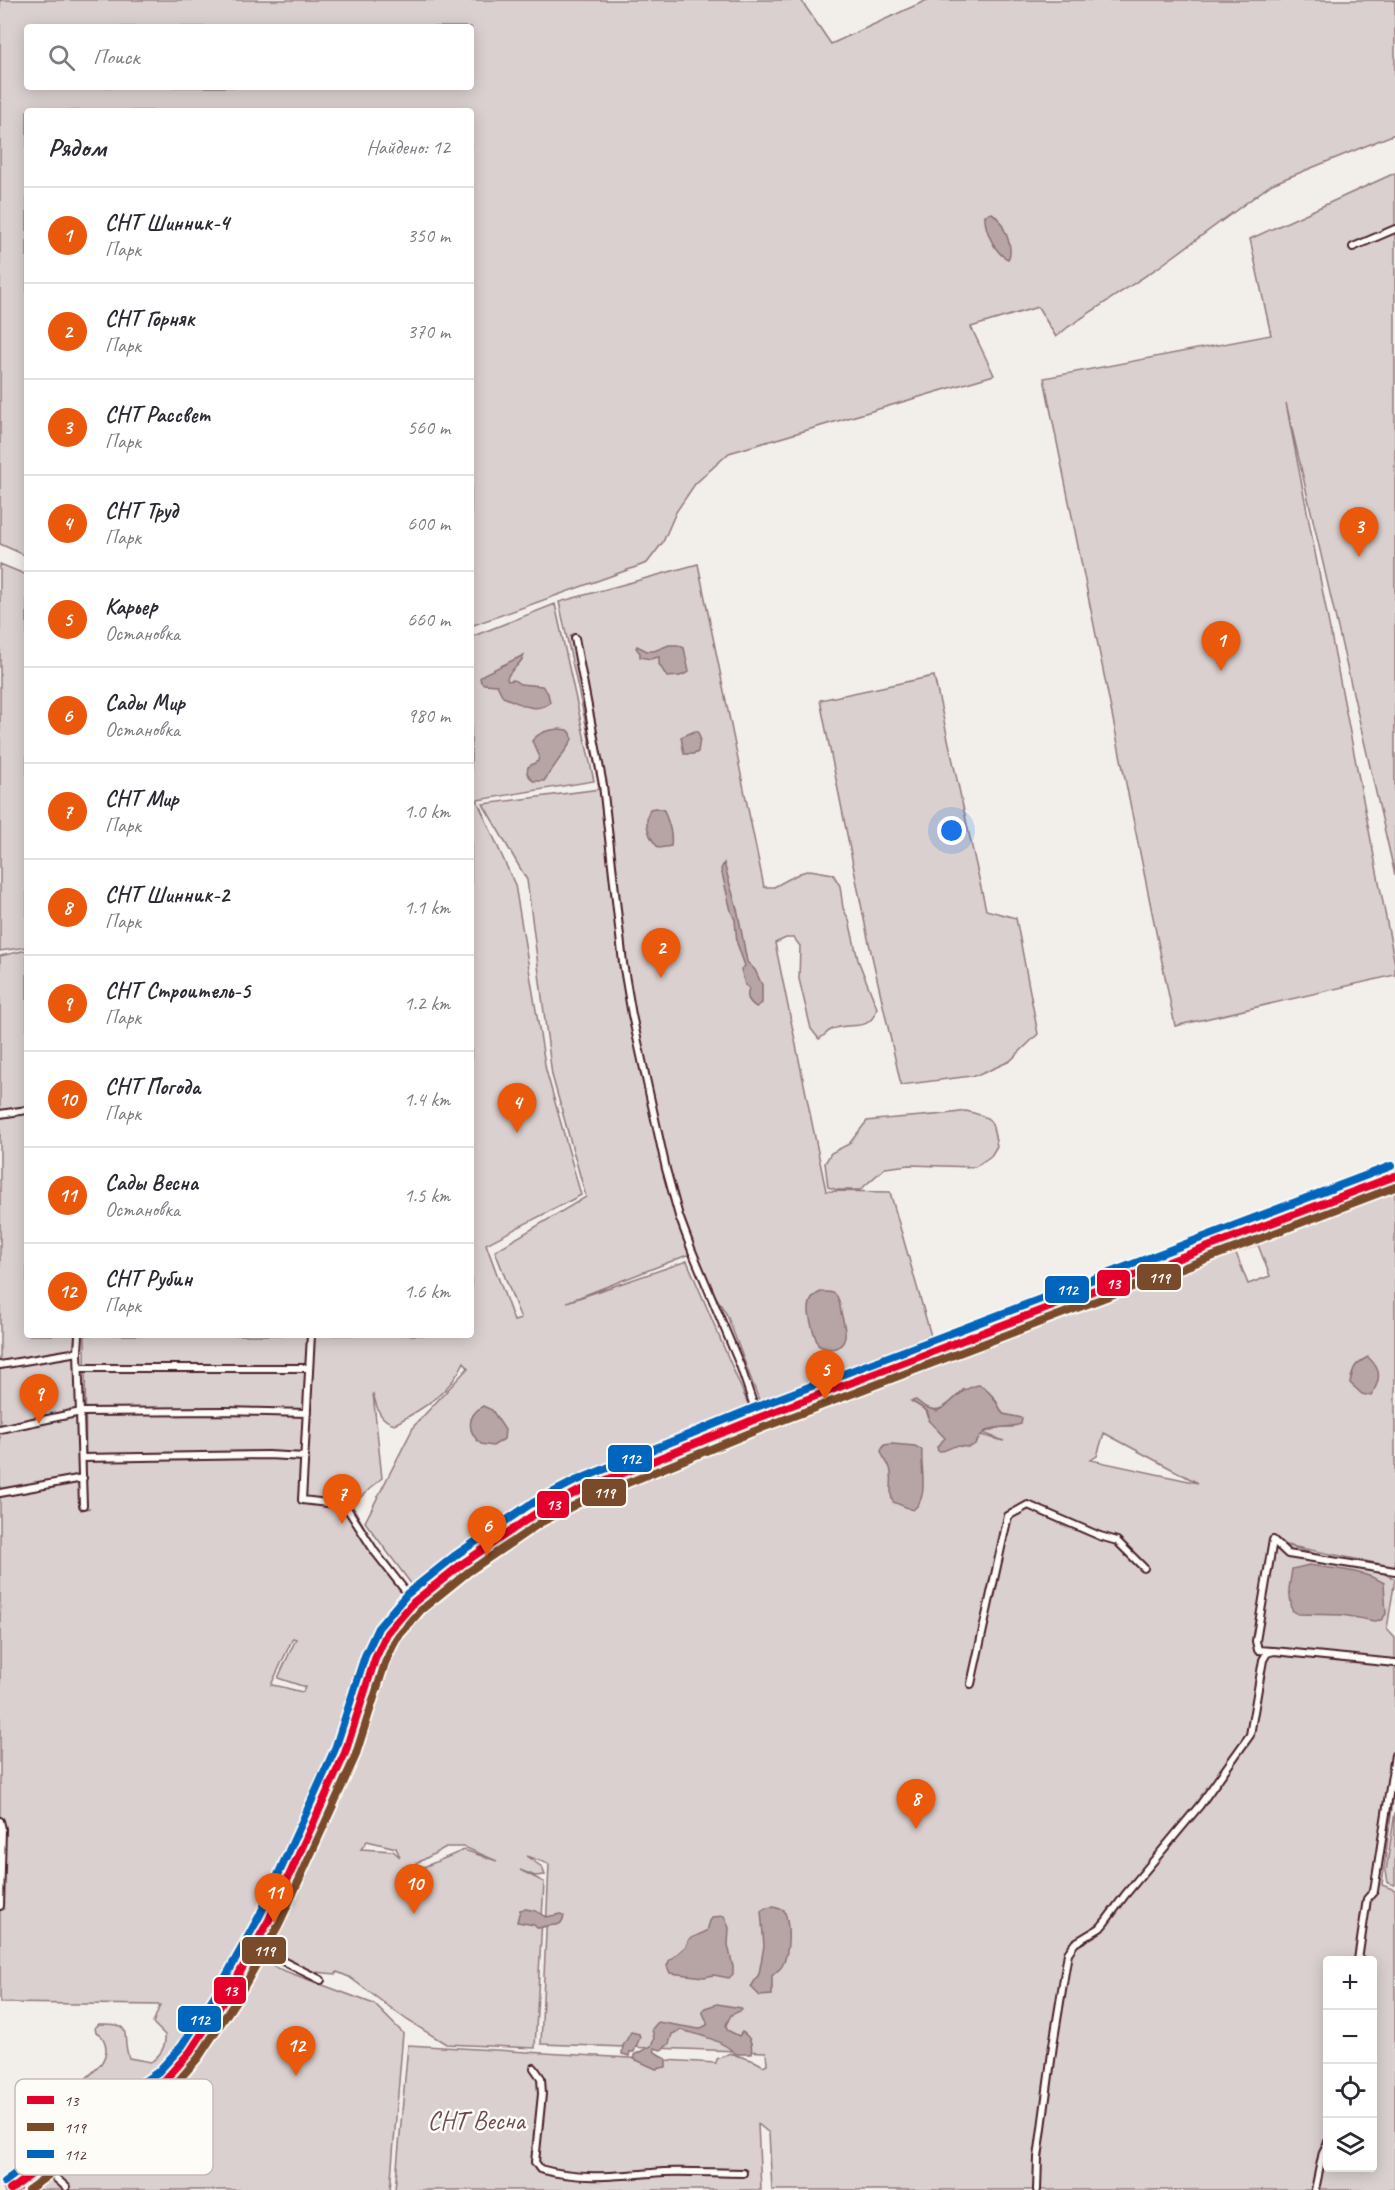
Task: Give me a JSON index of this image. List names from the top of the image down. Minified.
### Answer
{"parks":["СНТ Весна"],"lines":["transit line 112","transit line 13","transit line 119"],"legend":["13","119","112"],"page":{"search":"Поиск","heading":["Рядом","Найдено: 12"],"list":[{"mark":"1","name":"СНТ Шинник-4","note":"Парк","value":"350 m"},{"mark":"2","name":"СНТ Горняк","note":"Парк","value":"370 m"},{"mark":"3","name":"СНТ Рассвет","note":"Парк","value":"560 m"},{"mark":"4","name":"СНТ Труд","note":"Парк","value":"600 m"},{"mark":"5","name":"Карьер","note":"Остановка","value":"660 m"},{"mark":"6","name":"Сады Мир","note":"Остановка","value":"980 m"},{"mark":"7","name":"СНТ Мир","note":"Парк","value":"1.0 km"},{"mark":"8","name":"СНТ Шинник-2","note":"Парк","value":"1.1 km"},{"mark":"9","name":"СНТ Строитель-5","note":"Парк","value":"1.2 km"},{"mark":"10","name":"СНТ Погода","note":"Парк","value":"1.4 km"},{"mark":"11","name":"Сады Весна","note":"Остановка","value":"1.5 km"},{"mark":"12","name":"СНТ Рубин","note":"Парк","value":"1.6 km"}],"pins":["3","1","2","4","5","9","7","6","8","10","11","12"],"map_buttons":["+","−"]}}
